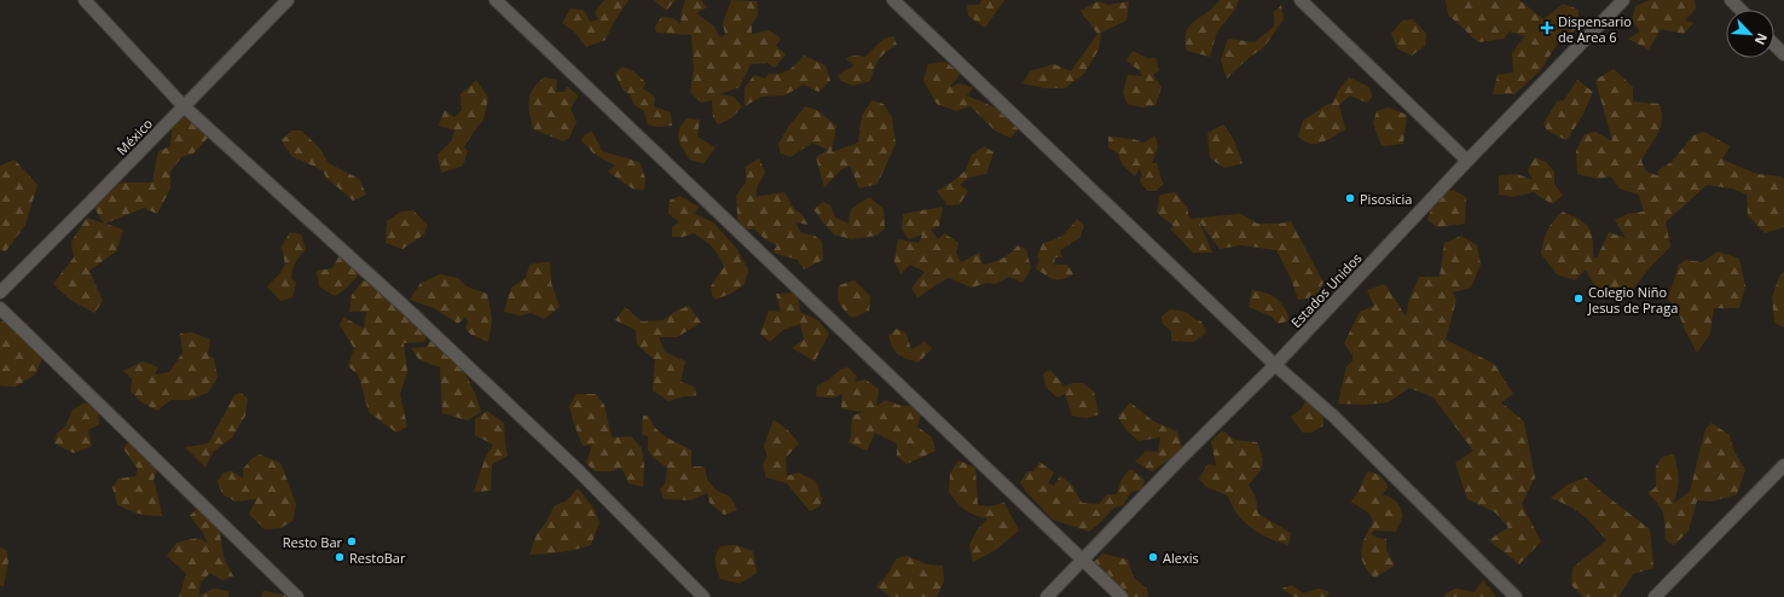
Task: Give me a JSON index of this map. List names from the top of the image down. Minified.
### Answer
{"streets":{"street":["México","Estados Unidos"]},"places":{"health":["Dispensario de Area 6"],"other":["Pisosicia","Colegio Niño Jesus de Praga","Resto Bar","RestoBar","Alexis"]},"north":"bottom right"}
